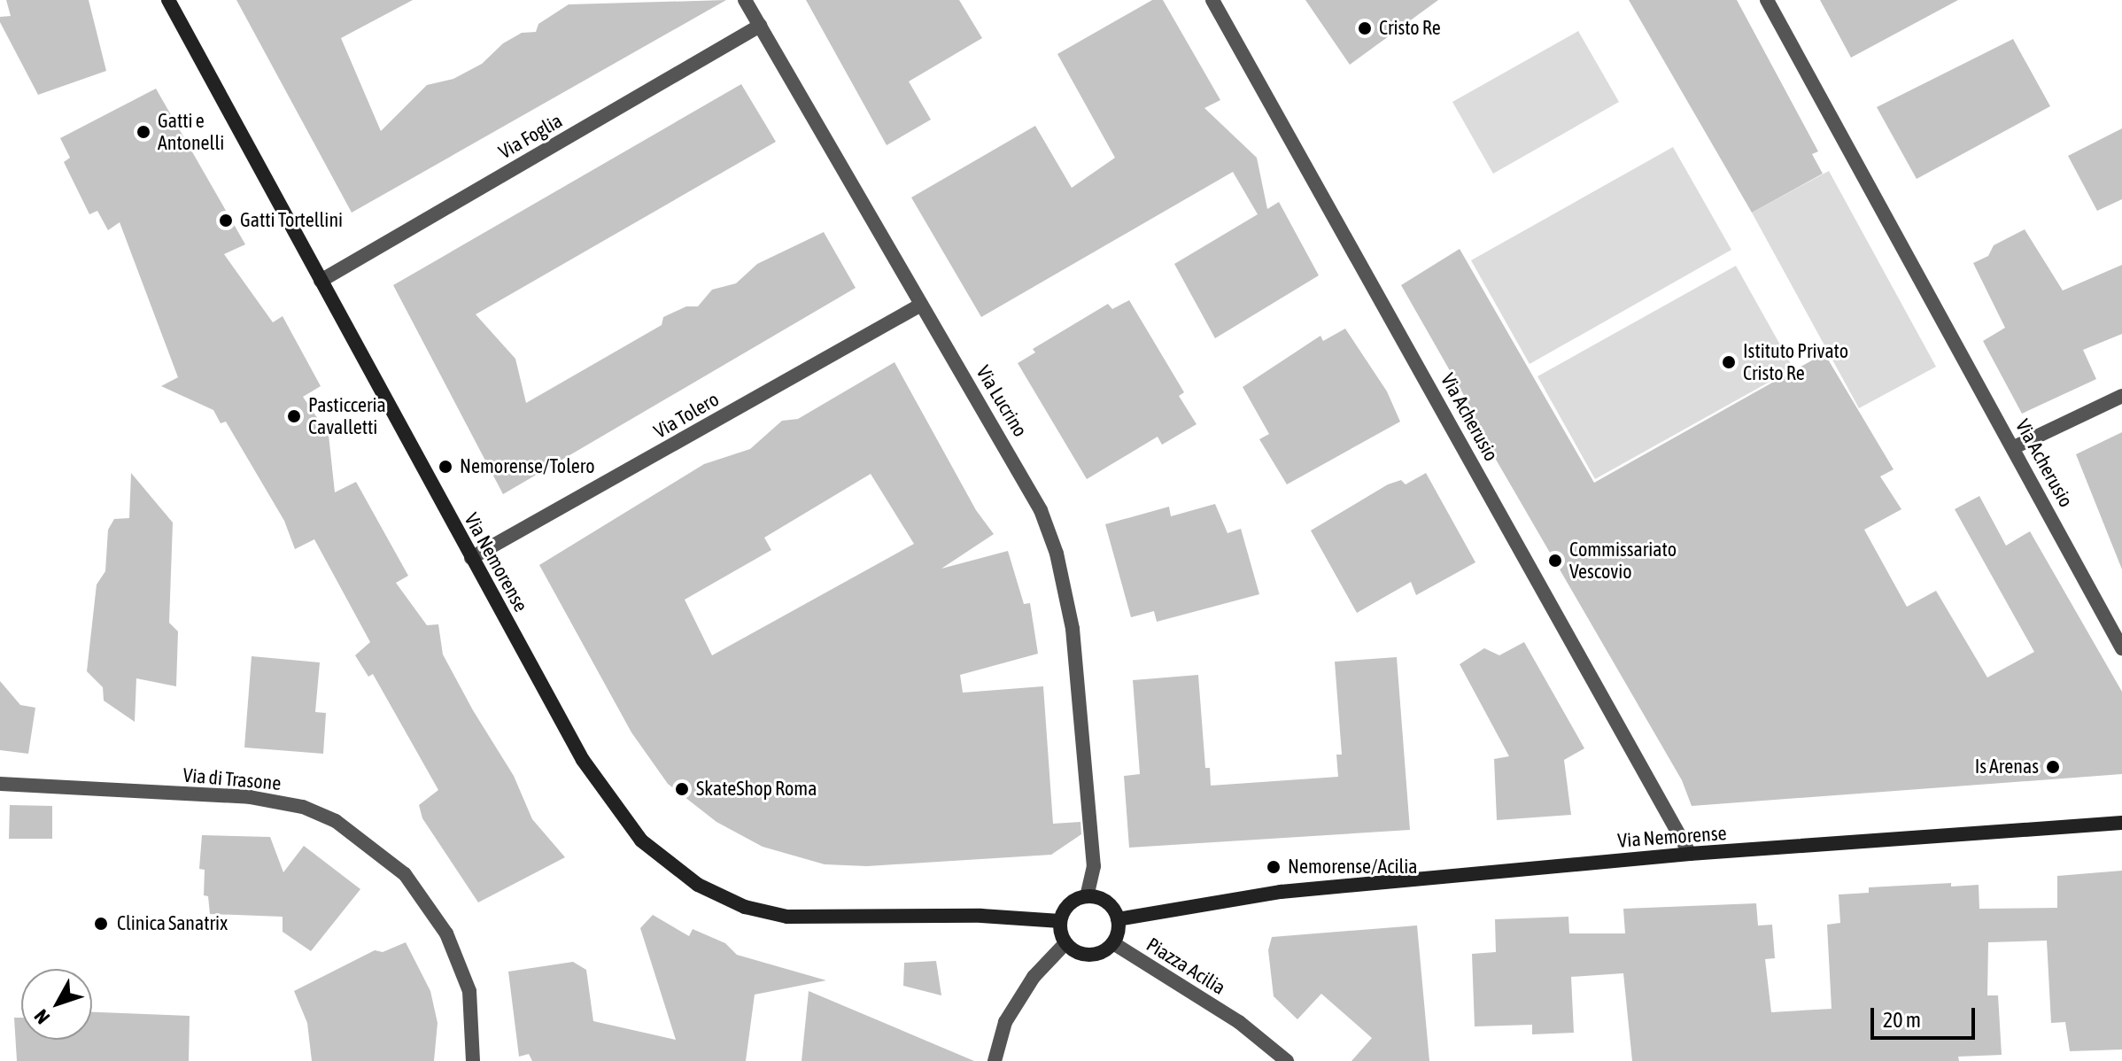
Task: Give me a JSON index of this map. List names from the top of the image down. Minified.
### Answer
{"streets":{"street":["Via Foglia","Via Lucrino","Via Tolero","Via Acherusio","Via Nemorense","Via di Trasone","Piazza Acilia"]},"crossings":[["Via Foglia","Via Lucrino"],["Via Foglia","Via Nemorense"],["Via Lucrino","Via Tolero"],["Via Lucrino","Via Nemorense"],["Via Lucrino","Piazza Acilia"],["Via Tolero","Via Nemorense"],["Via Acherusio","Via Nemorense"],["Via Nemorense","Piazza Acilia"]],"places":["Cristo Re","Gatti e Antonelli","Gatti Tortellini","Istituto Privato Cristo Re","Pasticceria Cavalletti","Nemorense/Tolero","Commissariato Vescovio","Is Arenas","SkateShop Roma","Nemorense/Acilia","Clinica Sanatrix"],"scale_bar":"20 m","north":"bottom left"}
